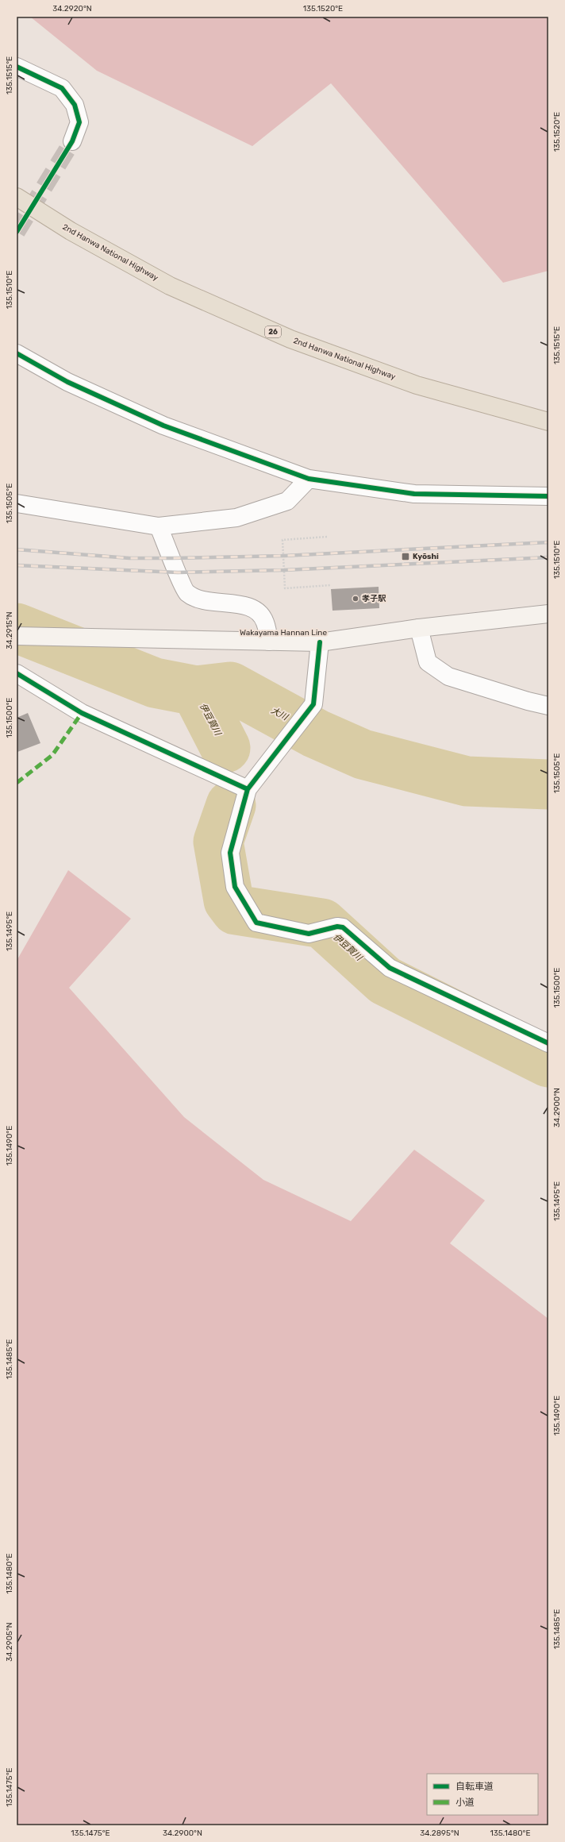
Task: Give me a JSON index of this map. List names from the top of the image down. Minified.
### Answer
{"streets":{"highway":["2nd Hanwa National Highway","26"],"main road":["Wakayama Hannan Line"]},"water":["大川","伊豆賀川"],"places":{"transit":["Kyōshi"],"other":["孝子駅"]},"legend":["自転車道","小道"],"coordinates":["34.2920°N","135.1520°E","135.1515°E","135.1510°E","135.1505°E","34.2915°N","135.1500°E","135.1495°E","34.2900°N","135.1490°E","135.1485°E","135.1480°E","34.2905°N","135.1475°E","34.2895°N"]}
